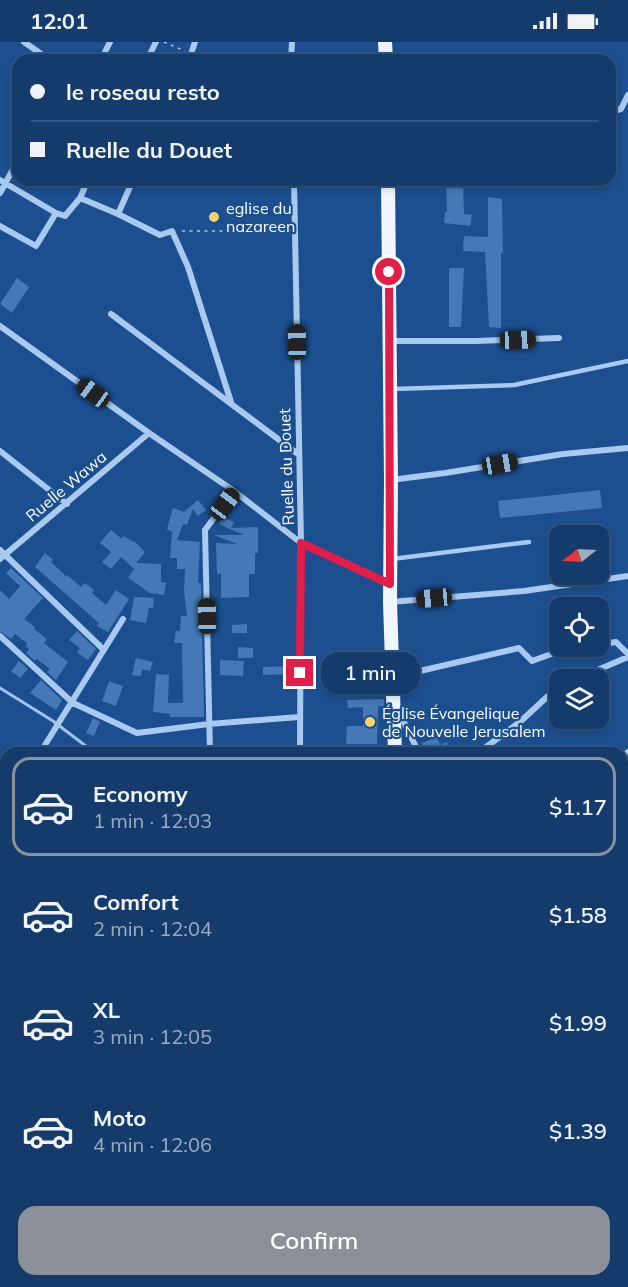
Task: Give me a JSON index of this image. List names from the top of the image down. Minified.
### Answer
{"streets":{"street":["Ruelle du Douet","Ruelle Wawa"]},"places":["eglise du nazareen","Église Évangelique de Nouvelle Jerusalem"],"north":"left","page":{"status":"12:01","banner":["le roseau resto","Ruelle du Douet"],"bubble":"1 min","list":[{"name":"Economy","note":"1 min · 12:03","value":"$1.17"},{"name":"Comfort","note":"2 min · 12:04","value":"$1.58"},{"name":"XL","note":"3 min · 12:05","value":"$1.99"},{"name":"Moto","note":"4 min · 12:06","value":"$1.39"}],"buttons":"Confirm"}}
